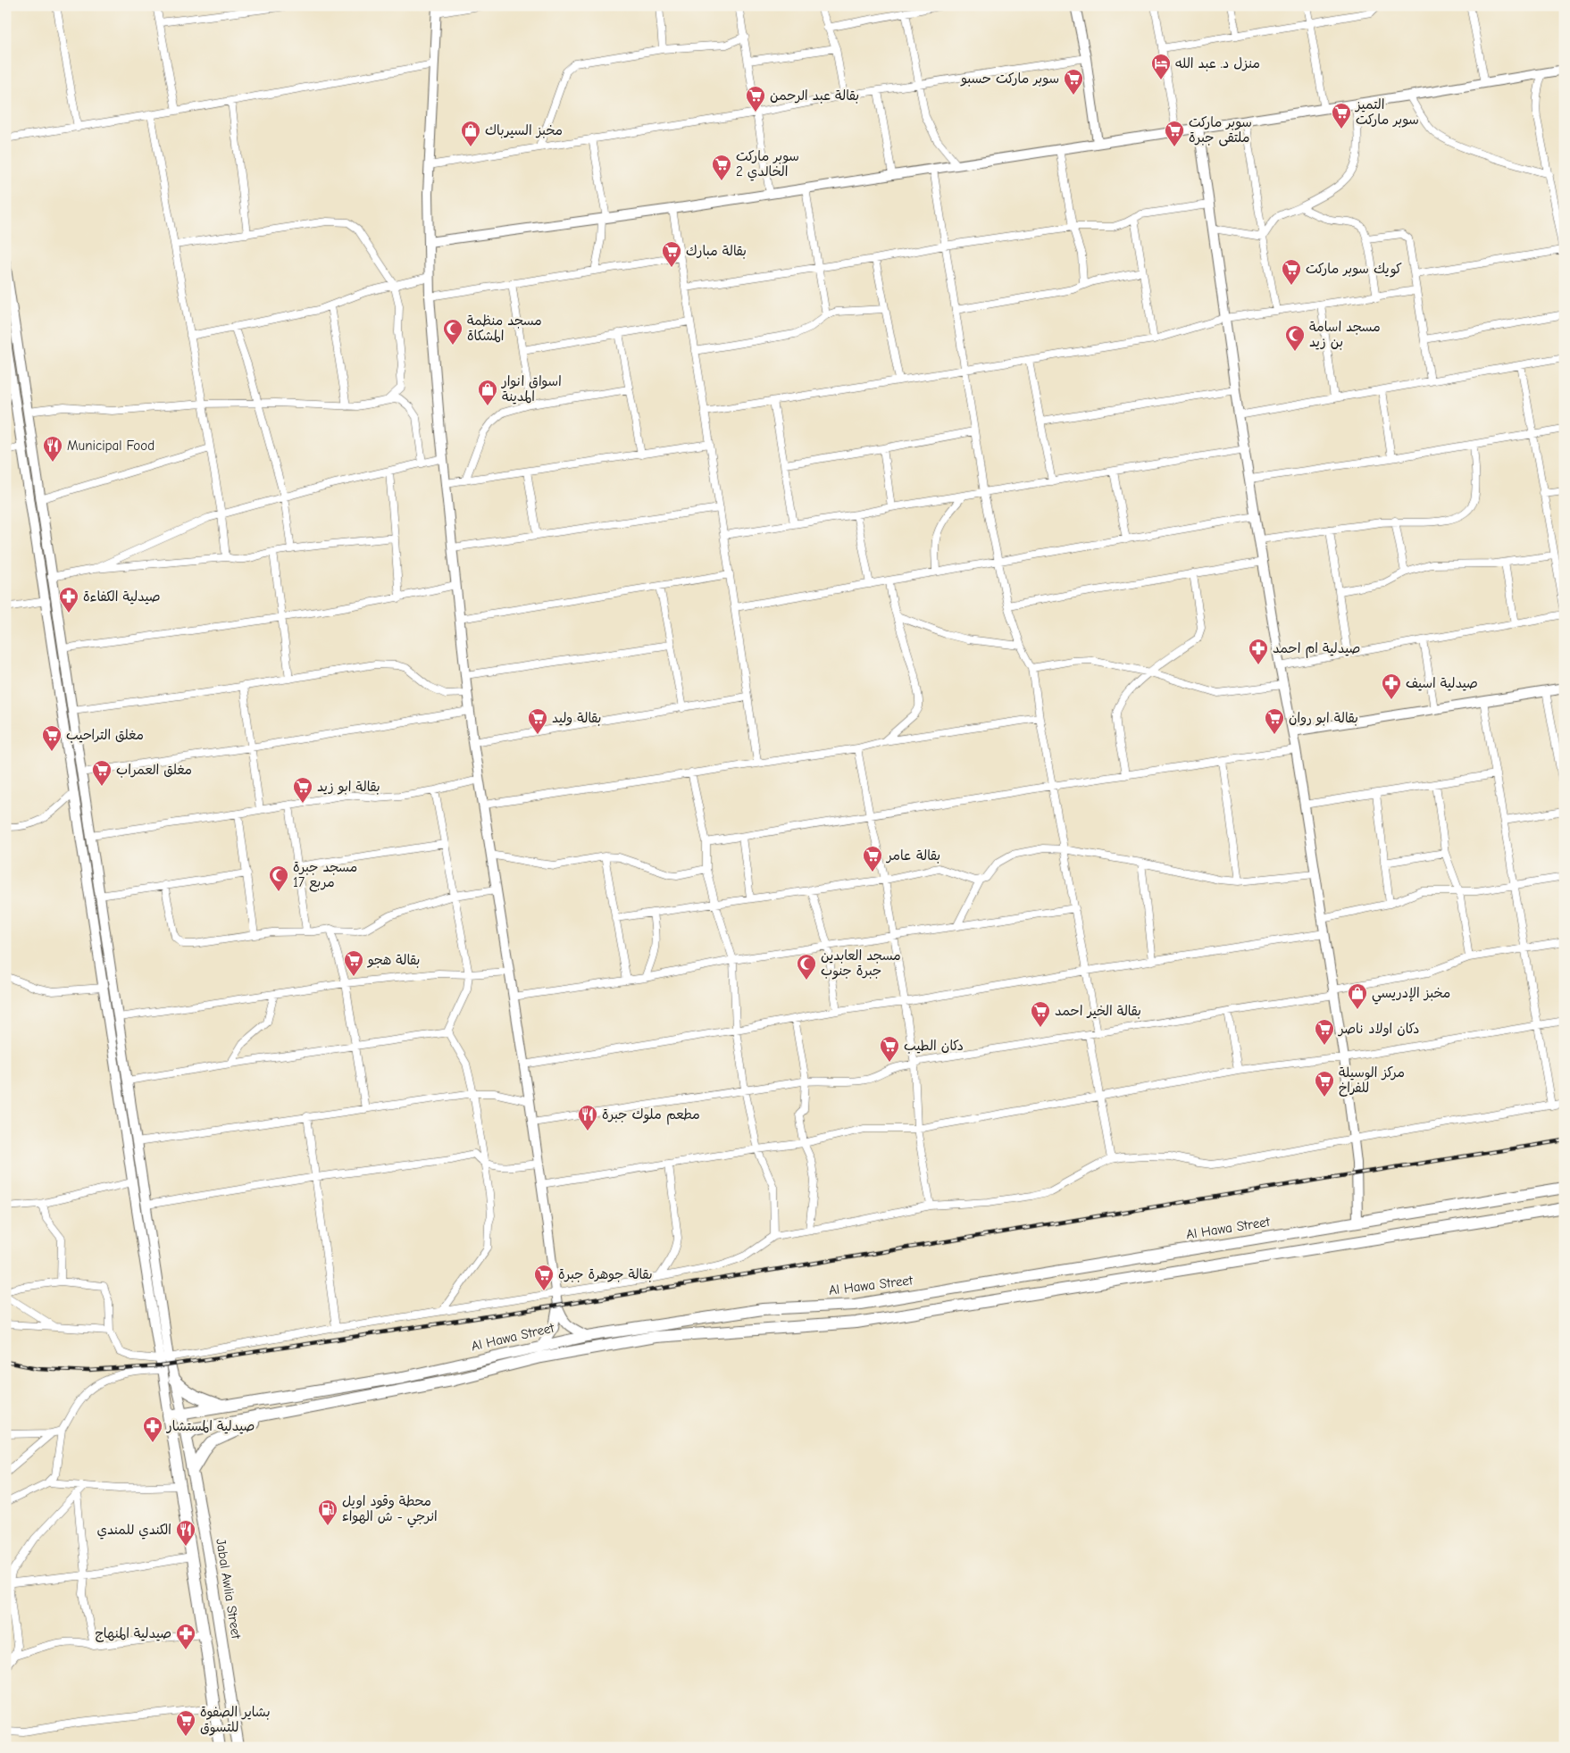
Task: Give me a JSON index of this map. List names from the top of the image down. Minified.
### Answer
{"streets":{"highway":["Al Hawa Street","Jabal Awlia Street"]},"crossings":[["Al Hawa Street","Jabal Awlia Street"]],"places":{"hotel":["منزل د. عبد الله"],"supermarket":["سوبر ماركت حسبو","بقالة عبد الرحمن","التميز سوبر ماركت","سوبر ماركت ملتقى جبرة","سوبر ماركت الخالدي 2","بقالة مبارك","كويك سوبر ماركت","بقالة وليد","بقالة ابو روان","مغلق التراحيب","مغلق العمراب","بقالة ابو زيد","بقالة عامر","بقالة هجو","بقالة الخير احمد","دكان اولاد ناصر","دكان الطيب","مركز الوسيلة للفراخ","بقالة جوهرة جبرة","بشاير الصفوة للتسوق"],"shop":["مخبز السيرباك","اسواق انوار المدينة","مخبز الإدريسي"],"mosque":["مسجد منظمة المشكاة","مسجد اسامة بن زيد","مسجد جبرة مربع 17","مسجد العابدين جبرة جنوب"],"restaurant":["Municipal Food","مطعم ملوك جبرة","الكندي للمندي"],"pharmacy":["صيدلية الكفاءة","صيدلية ام احمد","صيدلية اسيف","صيدلية المستشار","صيدلية المنهاج"],"fuel station":["محطة وقود اويل انرجي - ش الهواء"]}}
